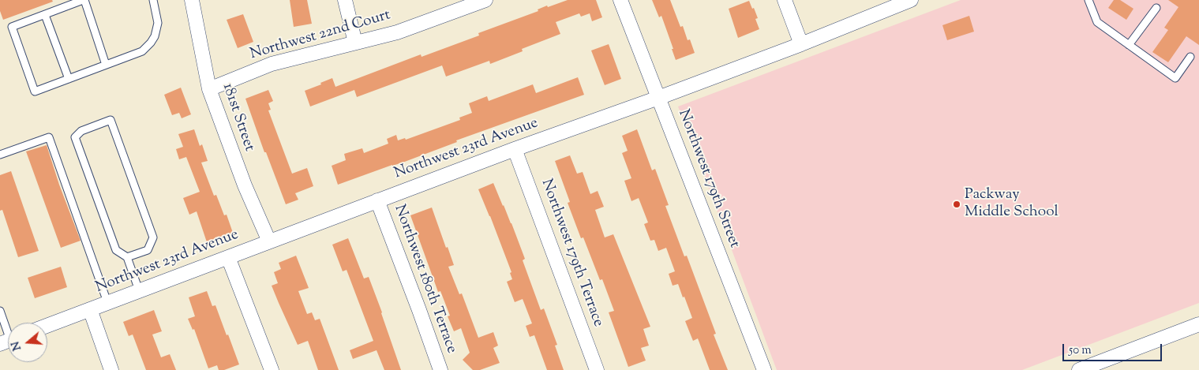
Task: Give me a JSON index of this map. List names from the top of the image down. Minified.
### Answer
{"streets":{"street":["Northwest 22nd Court","181st Street","Northwest 23rd Avenue","Northwest 179th Street","Northwest 179th Terrace","Northwest 180th Terrace"]},"crossings":[["Northwest 22nd Court","181st Street"],["181st Street","Northwest 23rd Avenue"],["Northwest 23rd Avenue","Northwest 179th Street"],["Northwest 23rd Avenue","Northwest 179th Terrace"],["Northwest 23rd Avenue","Northwest 180th Terrace"]],"places":["Packway Middle School"],"scale_bar":"50 m","north":"left"}
